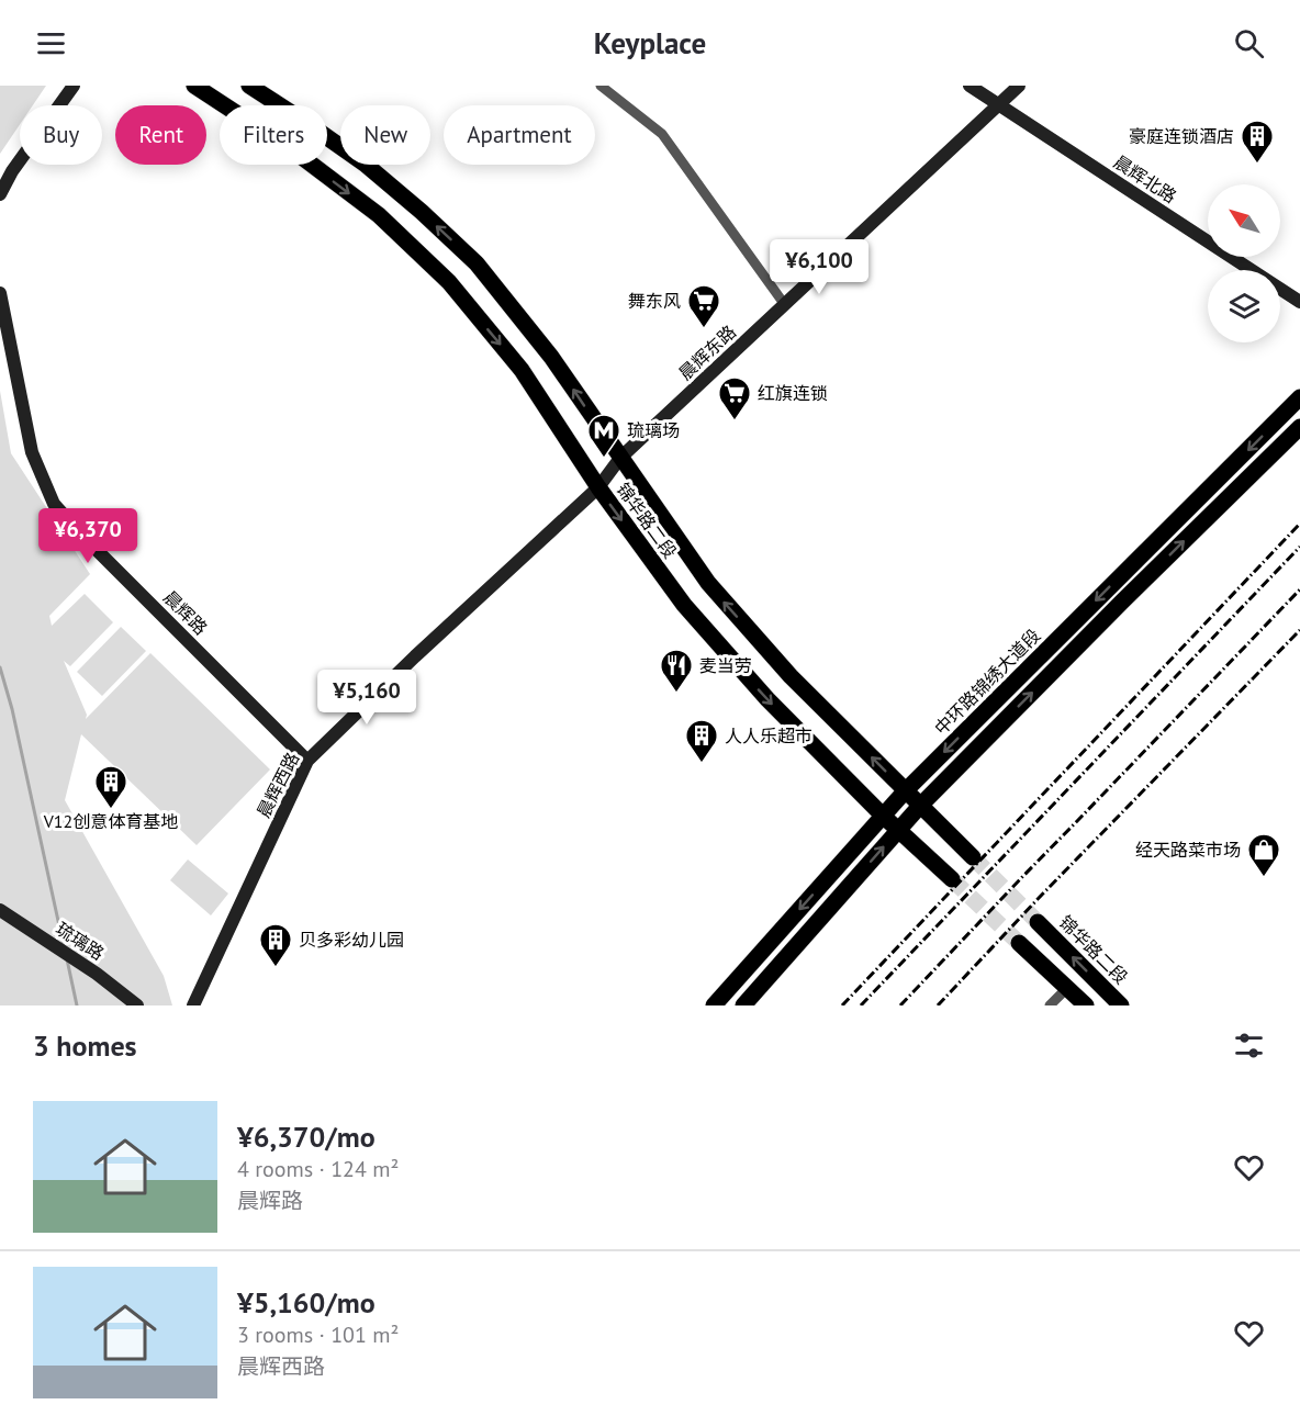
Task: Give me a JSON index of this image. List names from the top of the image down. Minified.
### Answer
{"streets":{"main road":["锦华路二段","中环路锦绣大道段"],"street":["晨辉北路","晨辉东路","晨辉路","晨辉西路","琉璃路"]},"crossings":[["晨辉北路","晨辉东路"],["晨辉东路","锦华路二段"],["晨辉东路","晨辉西路"],["锦华路二段","中环路锦绣大道段"],["锦华路二段","晨辉西路"],["晨辉路","晨辉西路"]],"places":{"building":["豪庭连锁酒店","人人乐超市","V12创意体育基地","贝多彩幼儿园"],"supermarket":["舞东风","红旗连锁"],"metro station":["琉璃场"],"restaurant":["麦当劳"],"shop":["经天路菜市场"]},"north":"top left","page":{"header":"Keyplace","chip":["Buy","Rent","Filters","New","Apartment"],"price":["¥6,100","¥6,370","¥5,160"],"heading":"3 homes","list":[{"name":"¥6,370/mo","note":"4 rooms · 124 m² · 晨辉路"},{"name":"¥5,160/mo","note":"3 rooms · 101 m² · 晨辉西路"}]}}
